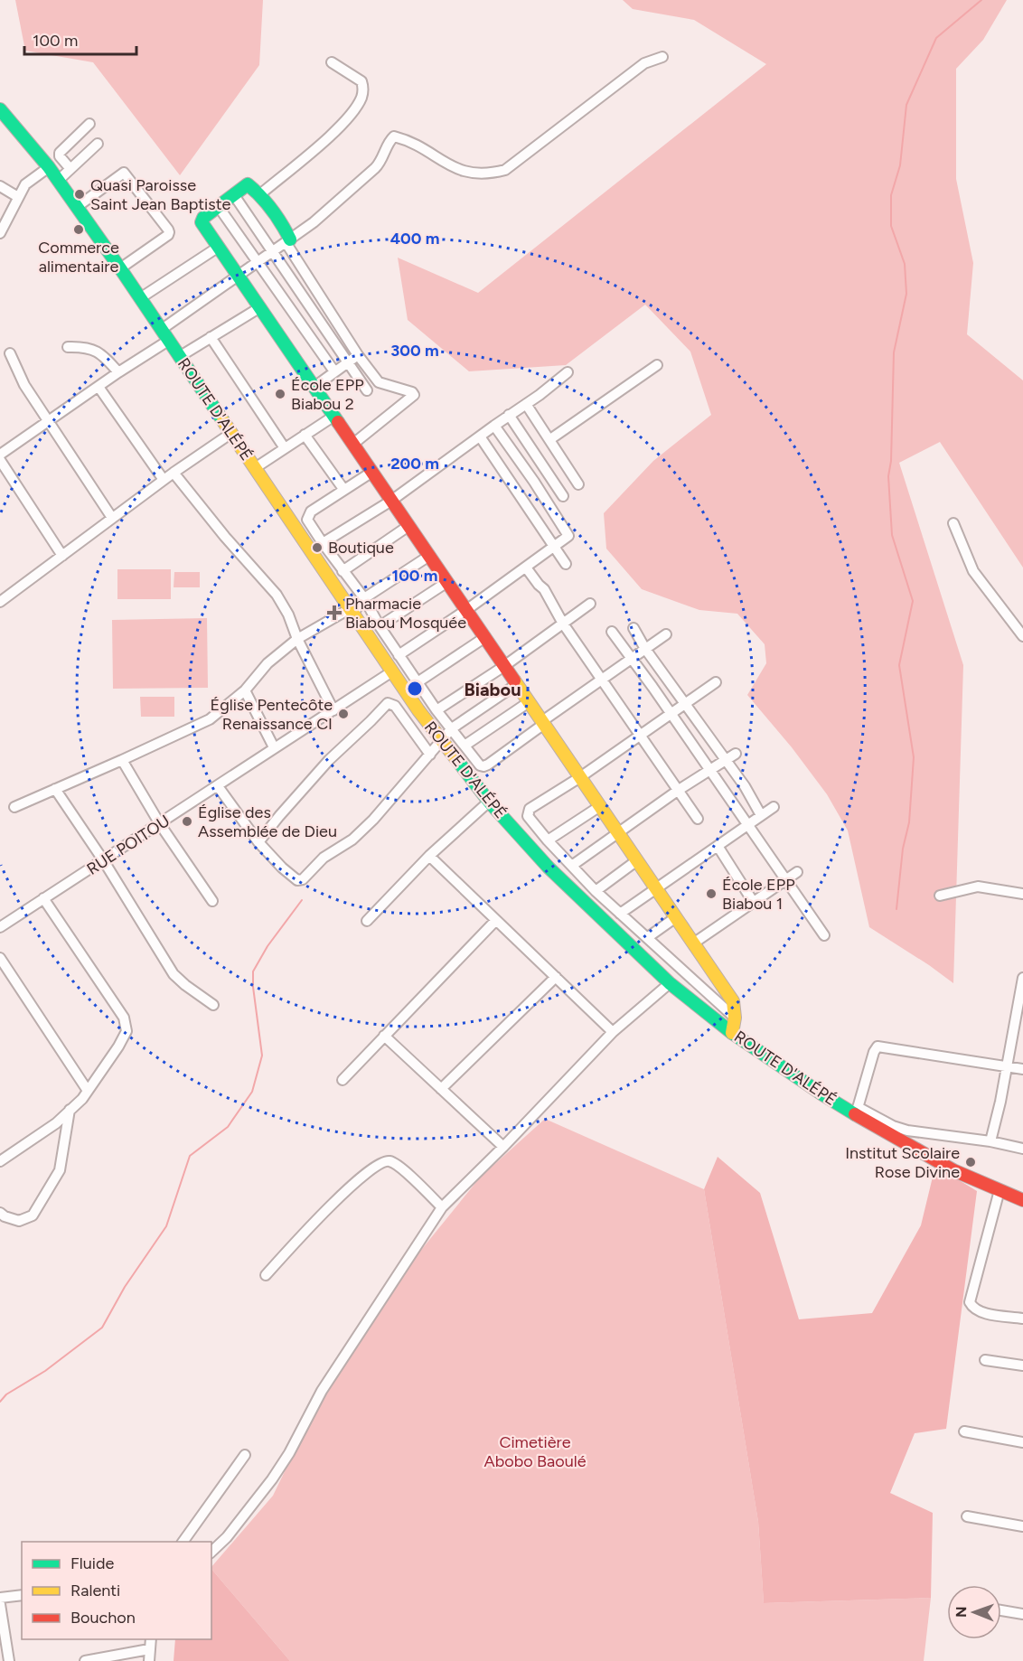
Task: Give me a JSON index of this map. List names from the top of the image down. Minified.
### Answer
{"streets":{"main road":["ROUTE D'ALÉPÉ"],"street":["RUE POITOU"]},"crossings":[["ROUTE D'ALÉPÉ","RUE POITOU"]],"districts":["Biabou"],"parks":["Cimetière Abobo Baoulé"],"places":{"other":["Quasi Paroisse Saint Jean Baptiste","Commerce alimentaire","École EPP Biabou 2","Boutique","Église Pentecôte Renaissance CI","Église des Assemblée de Dieu","École EPP Biabou 1","Institut Scolaire Rose Divine"],"health":["Pharmacie Biabou Mosquée"]},"legend":["Fluide","Ralenti","Bouchon"],"scale_bar":"100 m","north":"left","rings":["400 m","300 m","200 m","100 m"]}
